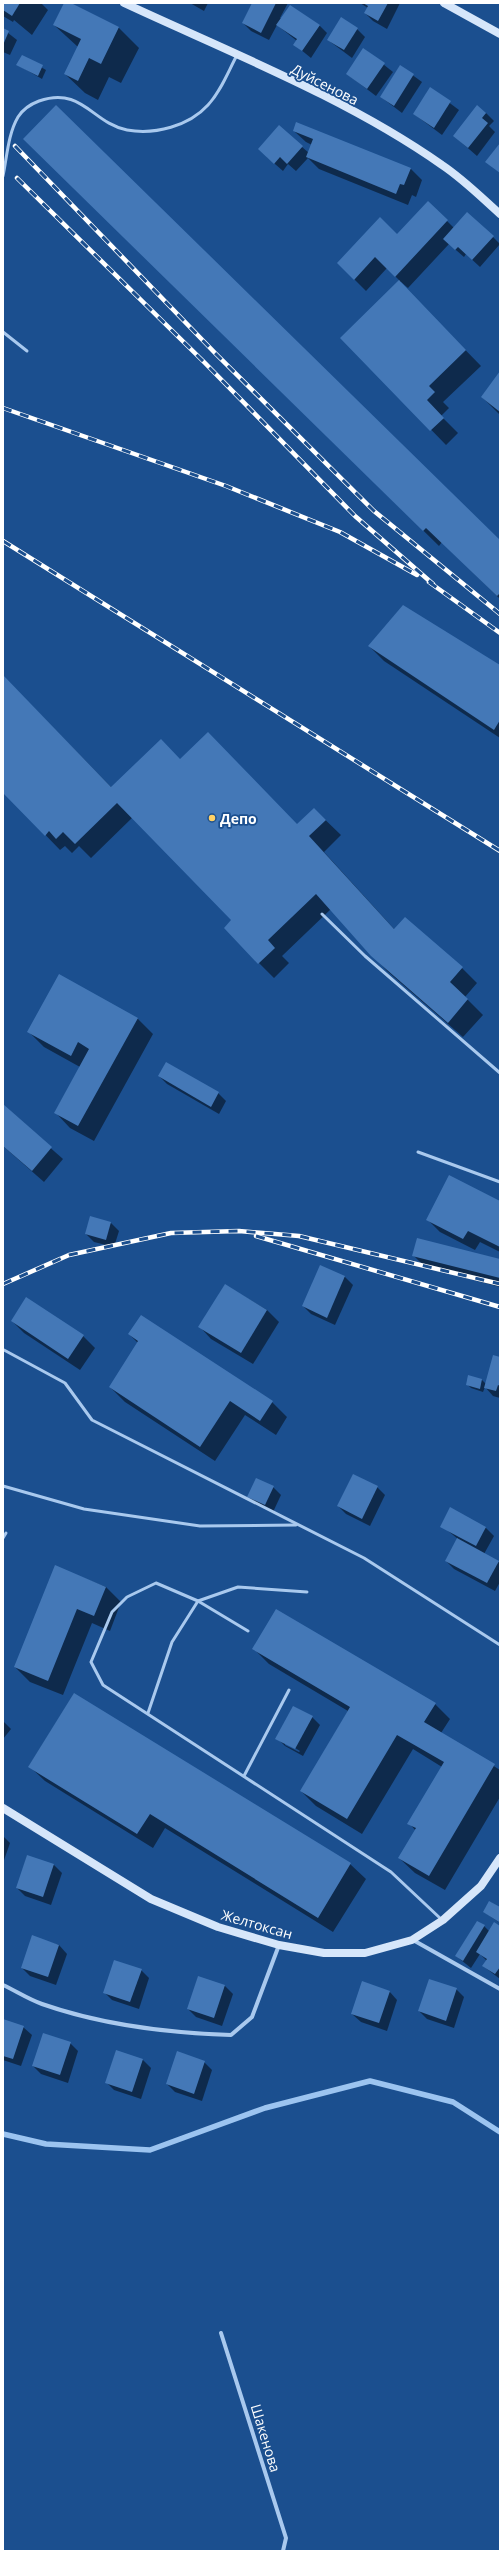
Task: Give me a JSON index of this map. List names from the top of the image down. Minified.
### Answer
{"streets":{"main road":["Дуйсенова","Желтоксан"],"street":["Шакенова"]},"places":["Депо"]}
